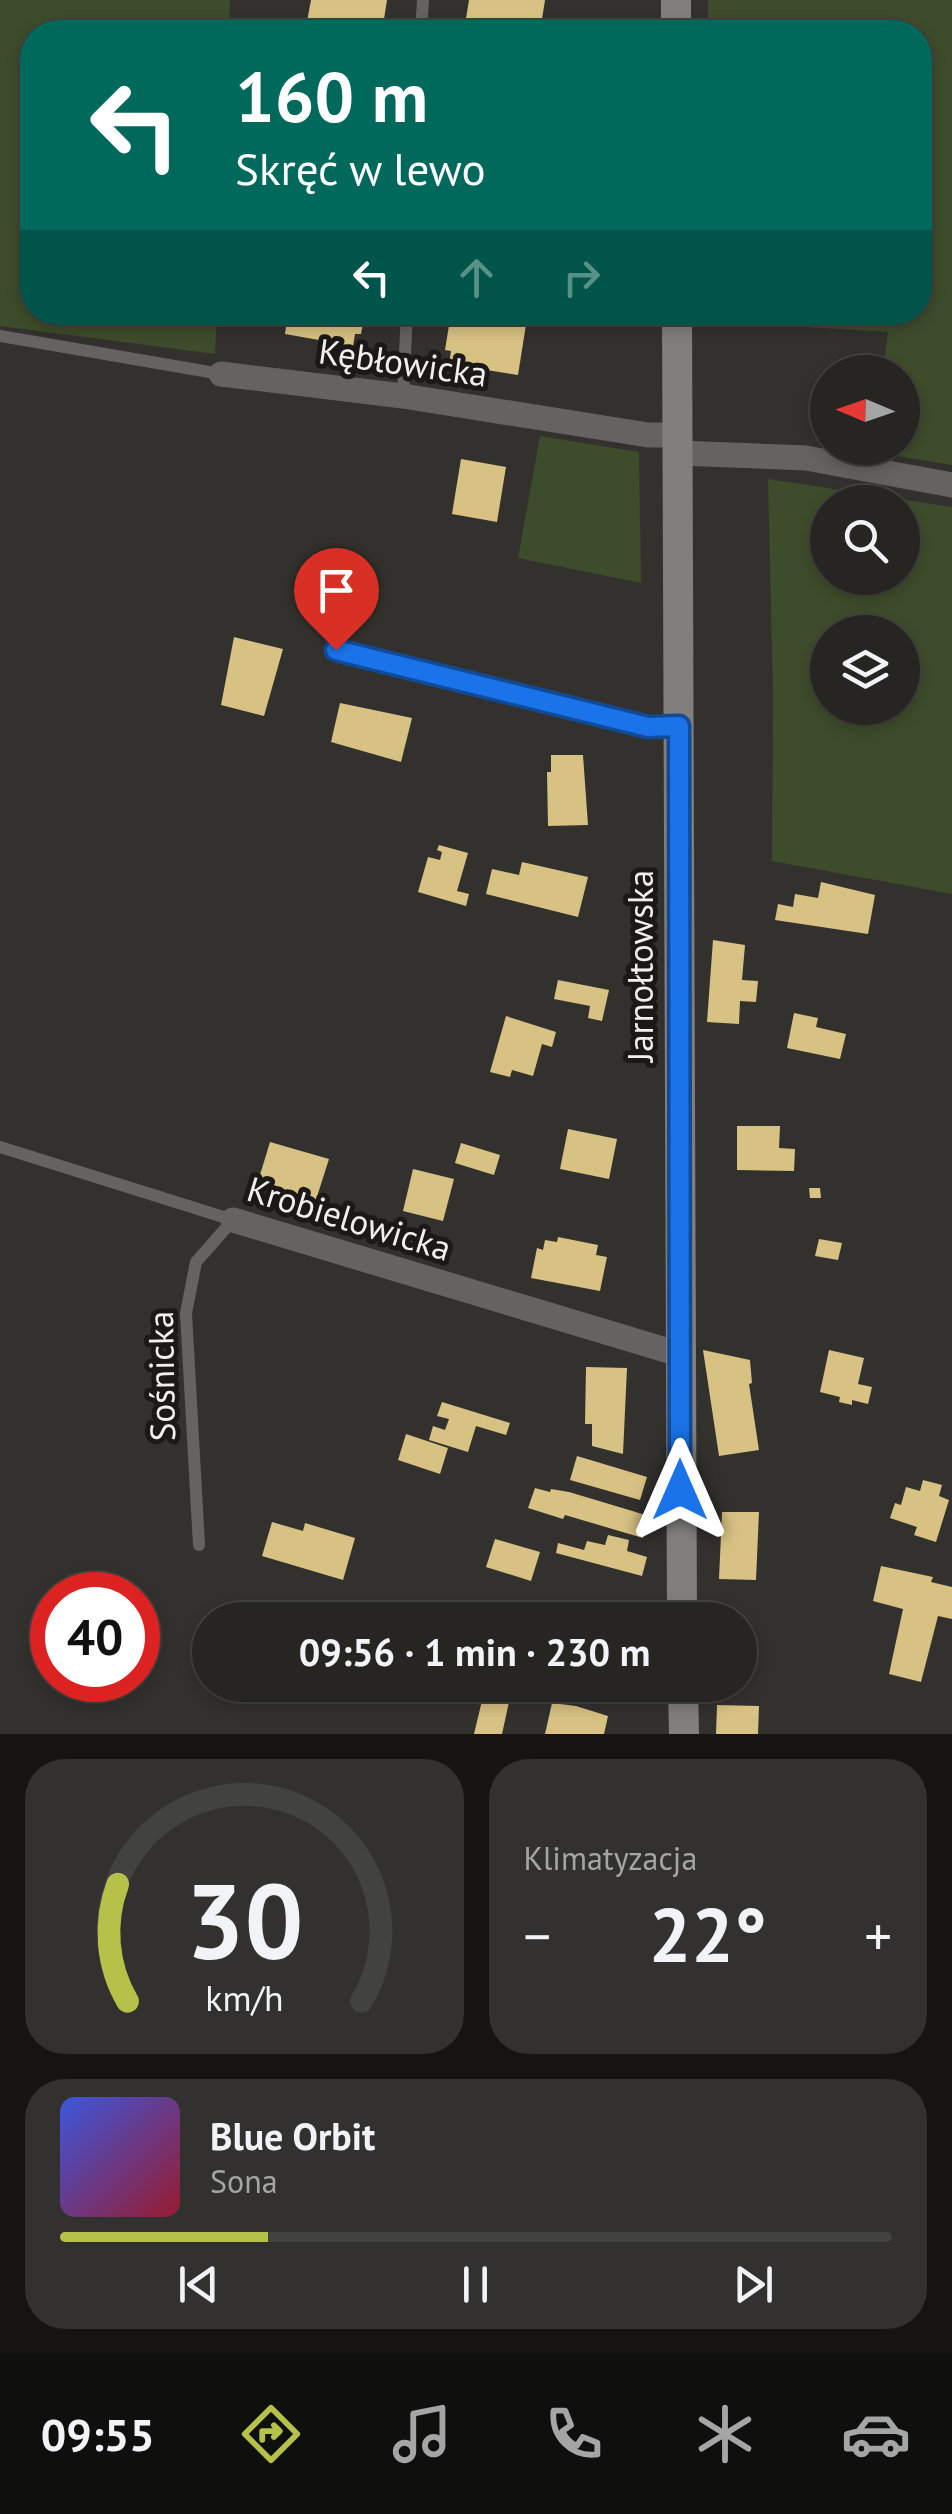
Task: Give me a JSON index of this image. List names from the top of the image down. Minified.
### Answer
{"streets":{"street":["Kębłowicka","Jarnołtowska","Krobielowicka"],"lane":["Sośnicka"]},"crossings":[["Kębłowicka","Jarnołtowska"],["Jarnołtowska","Krobielowicka"],["Krobielowicka","Sośnicka"]],"north":"left","page":{"turn":["160 m","Skręć w lewo"],"limit":"40","trip":"09:56 · 1 min · 230 m","tile":"Klimatyzacja","heat":["−","22°","+"],"song":["Blue Orbit","Sona"],"tabs":"09:55","gauge":["30","km/h"]}}
